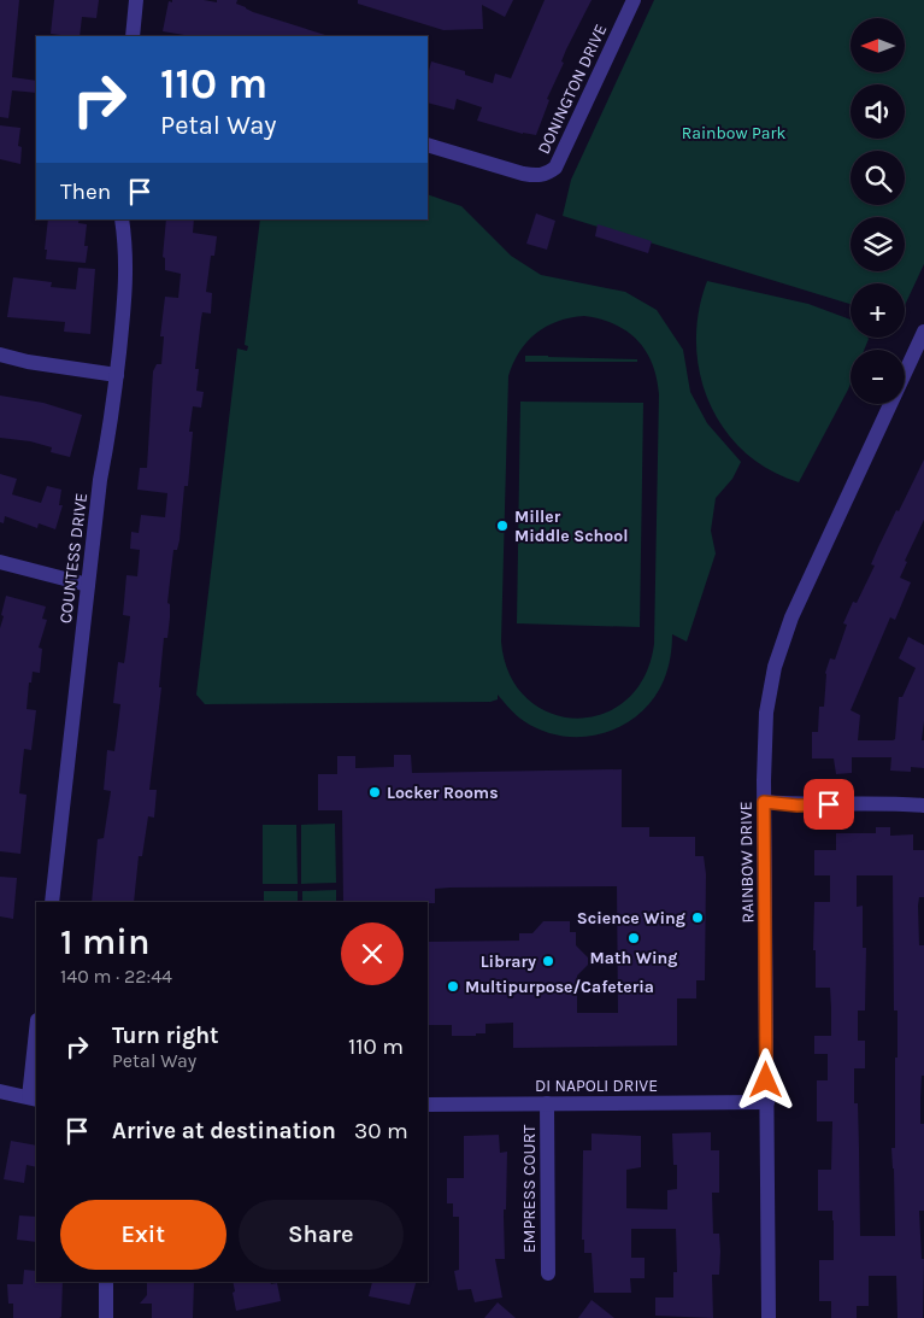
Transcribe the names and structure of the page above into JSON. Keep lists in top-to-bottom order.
{
  "streets": {
    "street": [
      "DONINGTON DRIVE",
      "COUNTESS DRIVE",
      "RAINBOW DRIVE",
      "DI NAPOLI DRIVE",
      "EMPRESS COURT"
    ]
  },
  "crossings": [
    ["RAINBOW DRIVE", "DI NAPOLI DRIVE"],
    ["DI NAPOLI DRIVE", "EMPRESS COURT"]
  ],
  "parks": ["Rainbow Park"],
  "places": [
    "Miller Middle School",
    "Locker Rooms",
    "Science Wing",
    "Math Wing",
    "Library",
    "Multipurpose/Cafeteria"
  ],
  "north": "left",
  "page": {
    "map_buttons": ["+", "−"],
    "turn": ["110 m", "Petal Way"],
    "then": "Then",
    "heading": ["1 min", "140 m · 22:44"],
    "list": [
      {
        "name": "Turn right",
        "note": "Petal Way",
        "value": "110 m"
      },
      {
        "name": "Arrive at destination",
        "value": "30 m"
      }
    ],
    "buttons": ["Exit", "Share"]
  }
}
